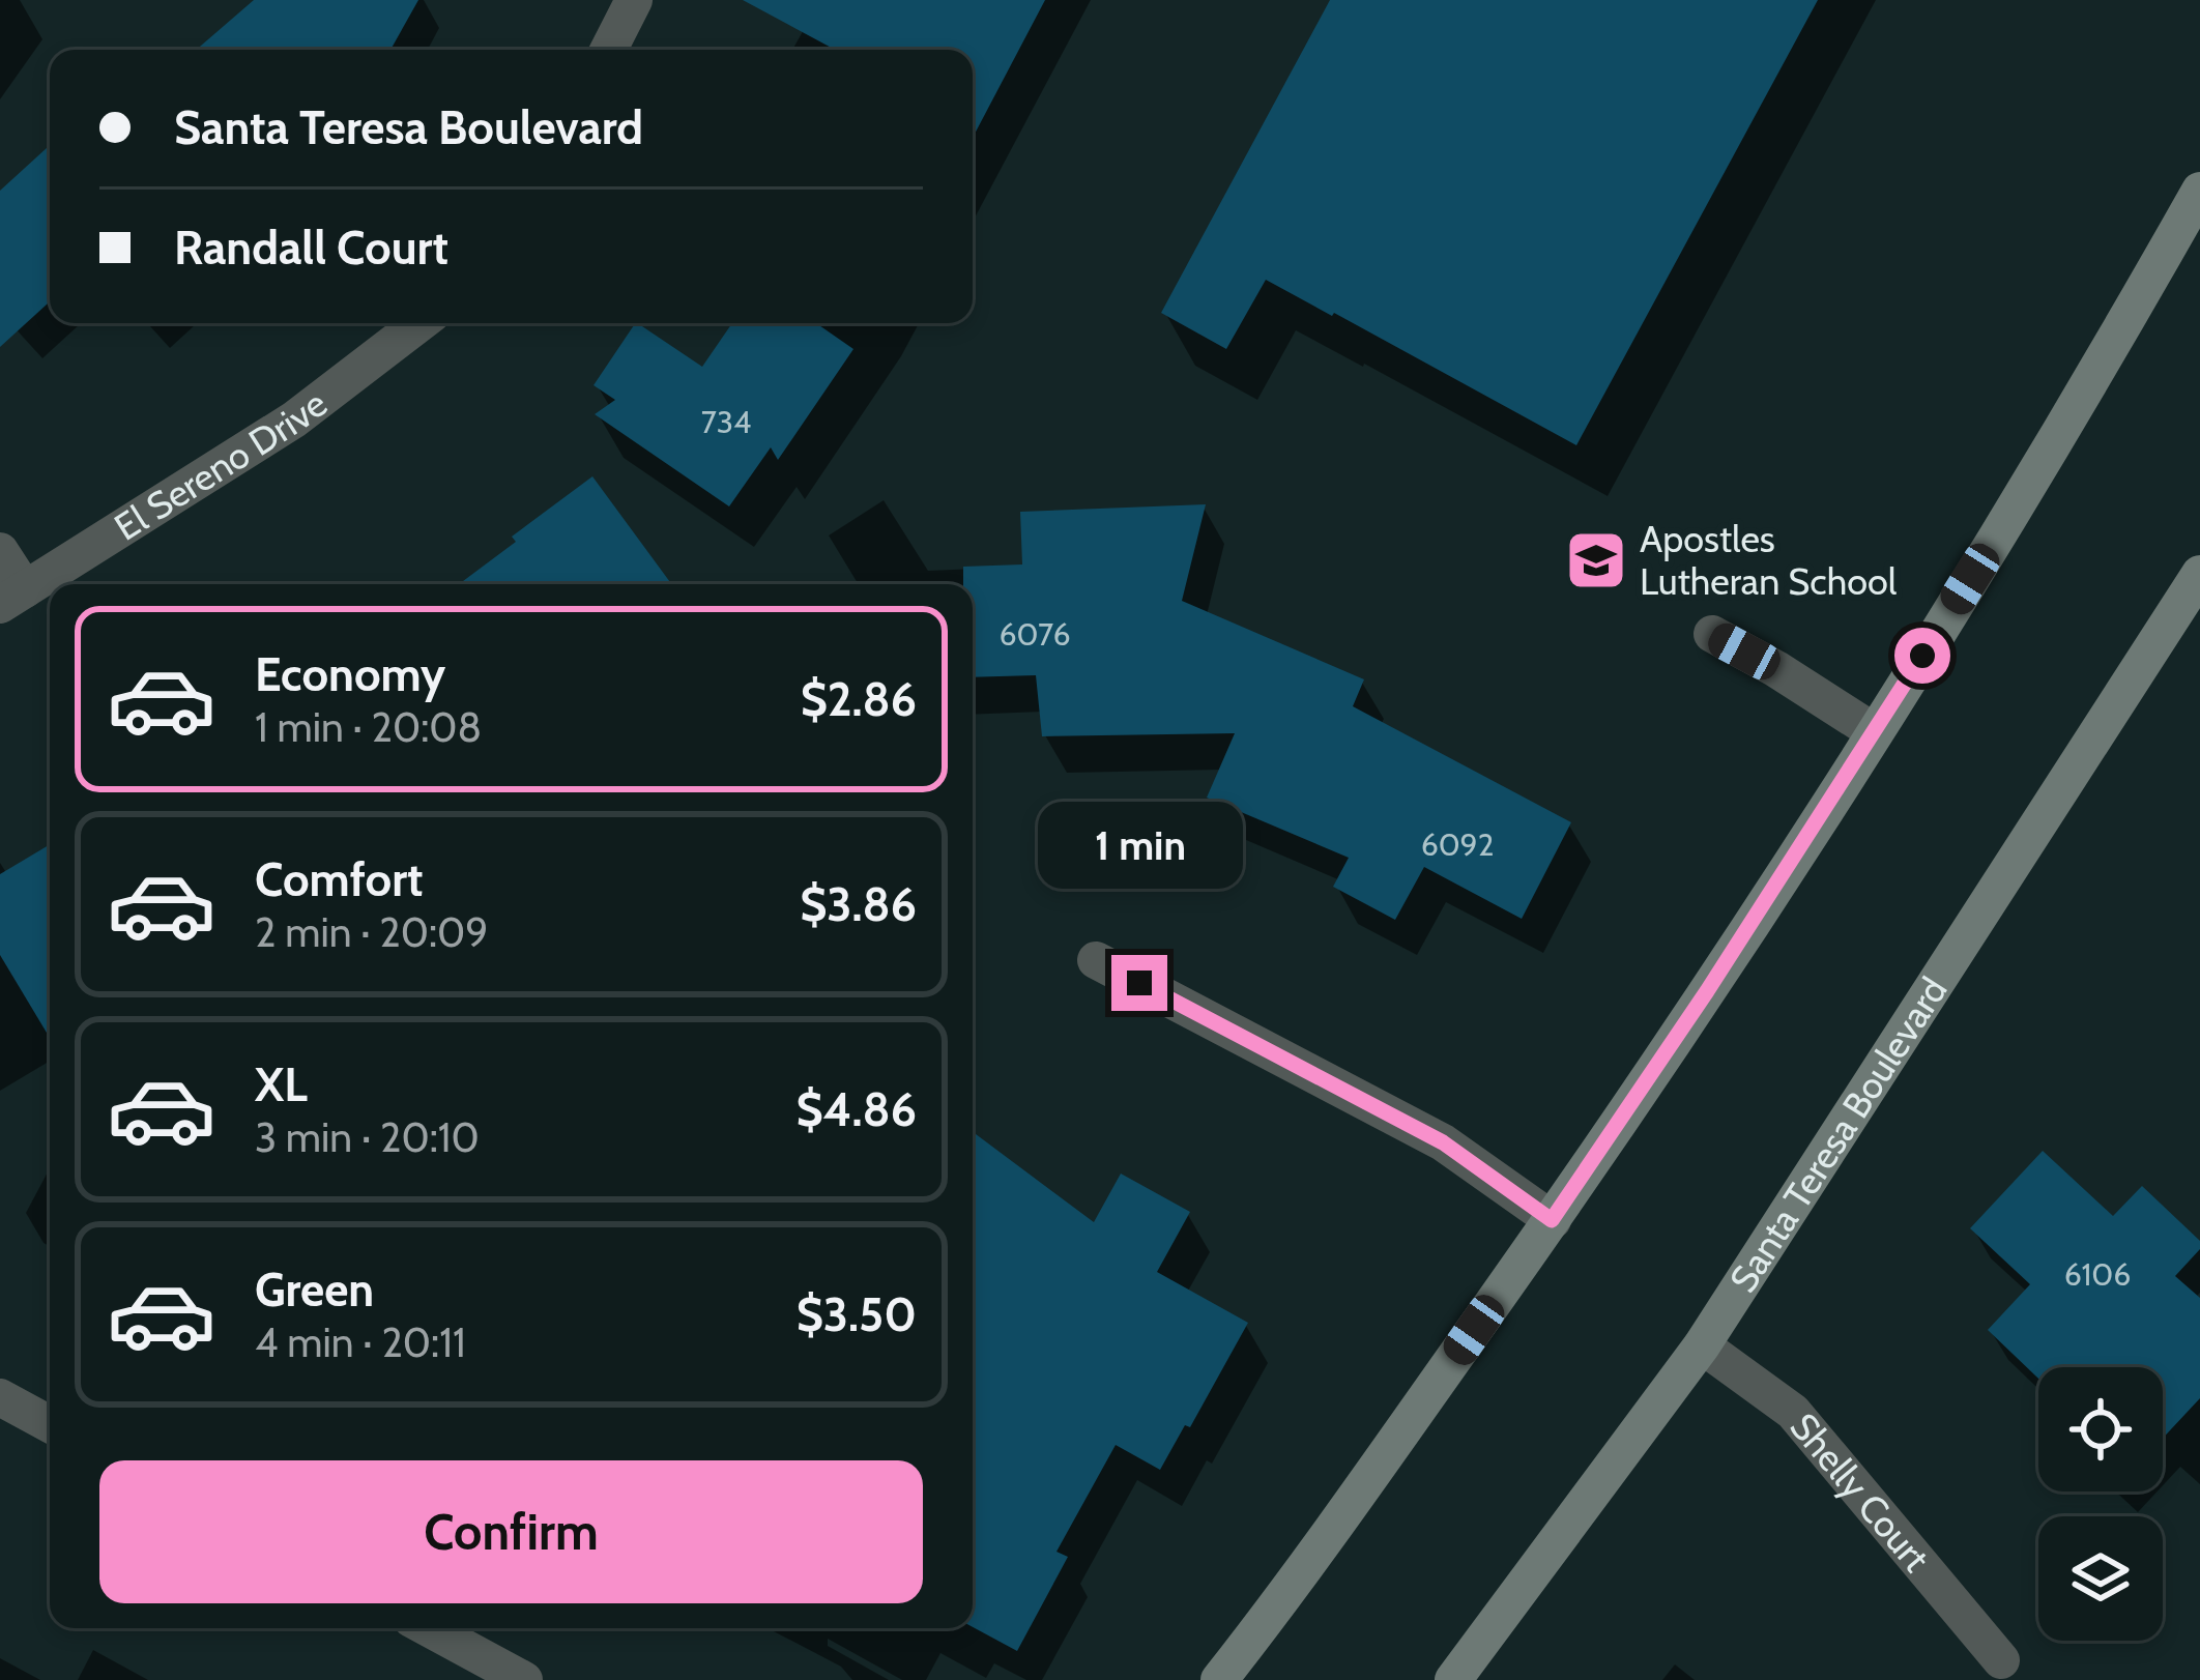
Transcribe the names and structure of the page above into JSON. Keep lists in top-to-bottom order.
{
  "streets": {
    "main road": ["Santa Teresa Boulevard"],
    "street": ["El Sereno Drive", "Shelly Court"]
  },
  "crossings": [
    ["Santa Teresa Boulevard", "Shelly Court"]
  ],
  "places": {
    "school or university": ["Apostles Lutheran School"]
  },
  "house_numbers": [
    "734",
    "6076",
    "6092",
    "6106"
  ],
  "page": {
    "banner": ["Santa Teresa Boulevard", "Randall Court"],
    "list": [
      {
        "name": "Economy",
        "note": "1 min · 20:08",
        "value": "$2.86"
      },
      {
        "name": "Comfort",
        "note": "2 min · 20:09",
        "value": "$3.86"
      },
      {
        "name": "XL",
        "note": "3 min · 20:10",
        "value": "$4.86"
      },
      {
        "name": "Green",
        "note": "4 min · 20:11",
        "value": "$3.50"
      }
    ],
    "bubble": "1 min",
    "buttons": "Confirm"
  }
}
